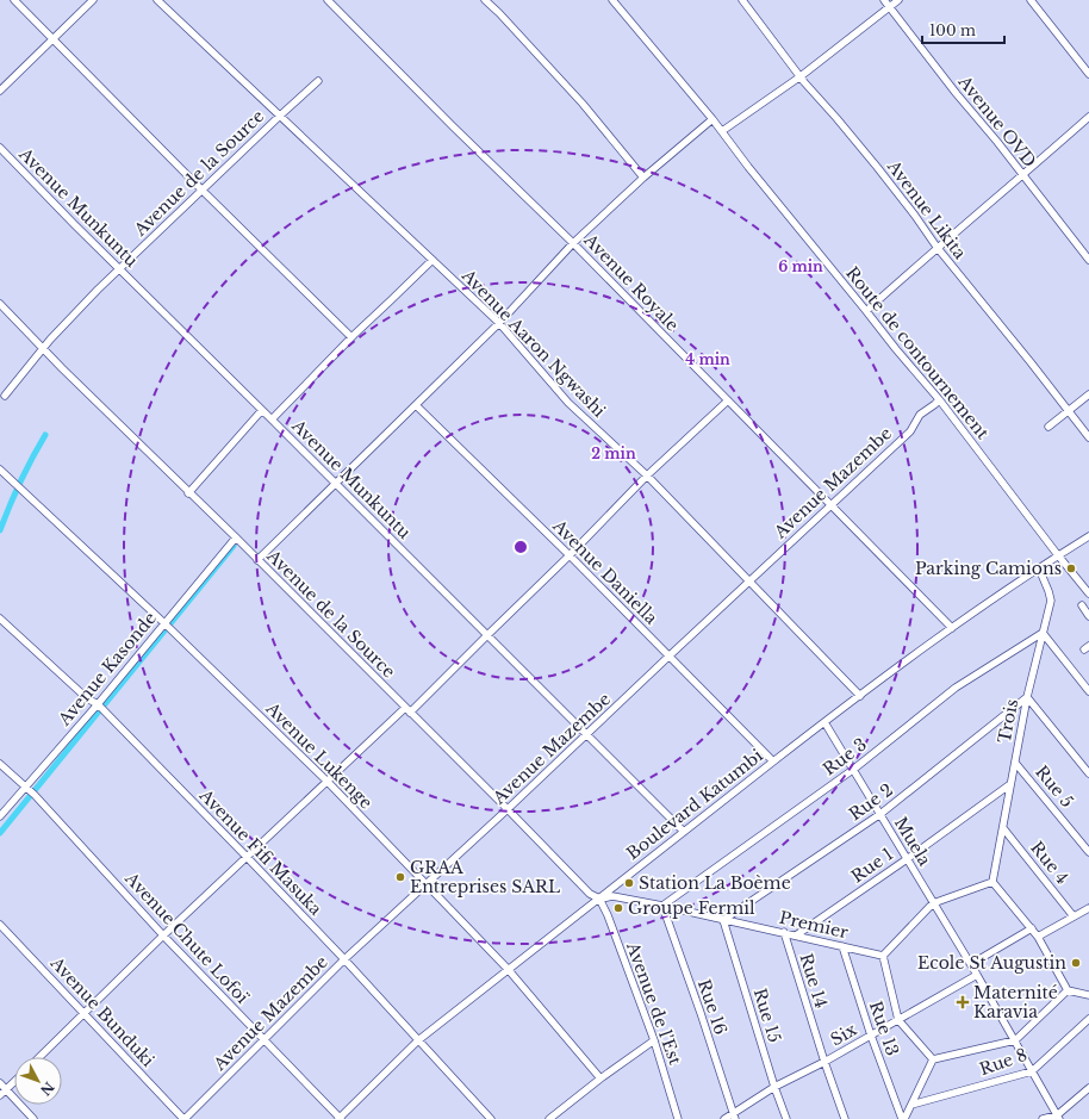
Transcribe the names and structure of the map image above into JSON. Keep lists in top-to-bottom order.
{
  "streets": {
    "street": [
      "Avenue OVD",
      "Avenue de la Source",
      "Avenue Munkuntu",
      "Avenue Likita",
      "Avenue Royale",
      "Avenue Aaron Ngwashi",
      "Route de contournement",
      "Avenue Mazembe",
      "Avenue Daniella",
      "Avenue Kasonde",
      "Trois",
      "Avenue Lukenge",
      "Rue 3",
      "Rue 5",
      "Rue 2",
      "Boulevard Katumbi",
      "Muela",
      "Avenue Fifi Masuka",
      "Rue 4",
      "Rue 1",
      "Premier",
      "Avenue Chute Lofoï",
      "Rue 14",
      "Avenue de l'Est",
      "Rue 16",
      "Avenue Bunduki",
      "Rue 15",
      "Rue 13",
      "Six",
      "Rue 8"
    ]
  },
  "crossings": [
    ["Avenue de la Source", "Avenue Munkuntu"],
    ["Avenue de la Source", "Avenue Aaron Ngwashi"],
    ["Avenue de la Source", "Avenue Mazembe"],
    ["Avenue de la Source", "Avenue Kasonde"],
    ["Avenue de la Source", "Boulevard Katumbi"],
    ["Avenue de la Source", "Premier"],
    ["Avenue de la Source", "Avenue de l'Est"],
    ["Avenue Munkuntu", "Avenue Mazembe"],
    ["Avenue Munkuntu", "Boulevard Katumbi"],
    ["Avenue Royale", "Avenue Mazembe"],
    ["Avenue Royale", "Boulevard Katumbi"],
    ["Avenue Aaron Ngwashi", "Avenue Mazembe"],
    ["Avenue Aaron Ngwashi", "Boulevard Katumbi"],
    ["Route de contournement", "Avenue Mazembe"],
    ["Route de contournement", "Boulevard Katumbi"],
    ["Avenue Mazembe", "Avenue Daniella"],
    ["Avenue Mazembe", "Avenue Lukenge"],
    ["Avenue Mazembe", "Avenue Fifi Masuka"],
    ["Avenue Mazembe", "Avenue Chute Lofoï"],
    ["Avenue Mazembe", "Avenue Bunduki"],
    ["Avenue Daniella", "Boulevard Katumbi"],
    ["Avenue Kasonde", "Avenue Lukenge"],
    ["Avenue Kasonde", "Avenue Fifi Masuka"],
    ["Avenue Kasonde", "Avenue Chute Lofoï"],
    ["Trois", "Rue 3"],
    ["Trois", "Rue 5"],
    ["Trois", "Rue 2"],
    ["Trois", "Boulevard Katumbi"],
    ["Trois", "Rue 4"],
    ["Trois", "Rue 1"],
    ["Avenue Lukenge", "Boulevard Katumbi"],
    ["Rue 3", "Muela"],
    ["Rue 3", "Premier"],
    ["Rue 3", "Rue 16"],
    ["Rue 2", "Muela"],
    ["Rue 2", "Premier"],
    ["Rue 2", "Rue 15"],
    ["Boulevard Katumbi", "Muela"],
    ["Boulevard Katumbi", "Avenue Fifi Masuka"],
    ["Boulevard Katumbi", "Premier"],
    ["Boulevard Katumbi", "Avenue Chute Lofoï"],
    ["Boulevard Katumbi", "Avenue de l'Est"],
    ["Muela", "Rue 1"],
    ["Muela", "Six"],
    ["Muela", "Rue 8"],
    ["Rue 1", "Premier"],
    ["Premier", "Rue 14"],
    ["Premier", "Avenue de l'Est"],
    ["Premier", "Rue 16"],
    ["Premier", "Rue 15"],
    ["Premier", "Rue 13"],
    ["Rue 14", "Six"],
    ["Rue 16", "Six"],
    ["Rue 15", "Six"],
    ["Rue 13", "Six"]
  ],
  "places": {
    "other": [
      "Parking Camions",
      "GRAA Entreprises SARL",
      "Station La Boème",
      "Groupe Fermil",
      "Ecole St Augustin"
    ],
    "health": ["Maternité Karavia"]
  },
  "scale_bar": "100 m",
  "north": "bottom right",
  "rings": ["6 min", "4 min", "2 min"]
}
